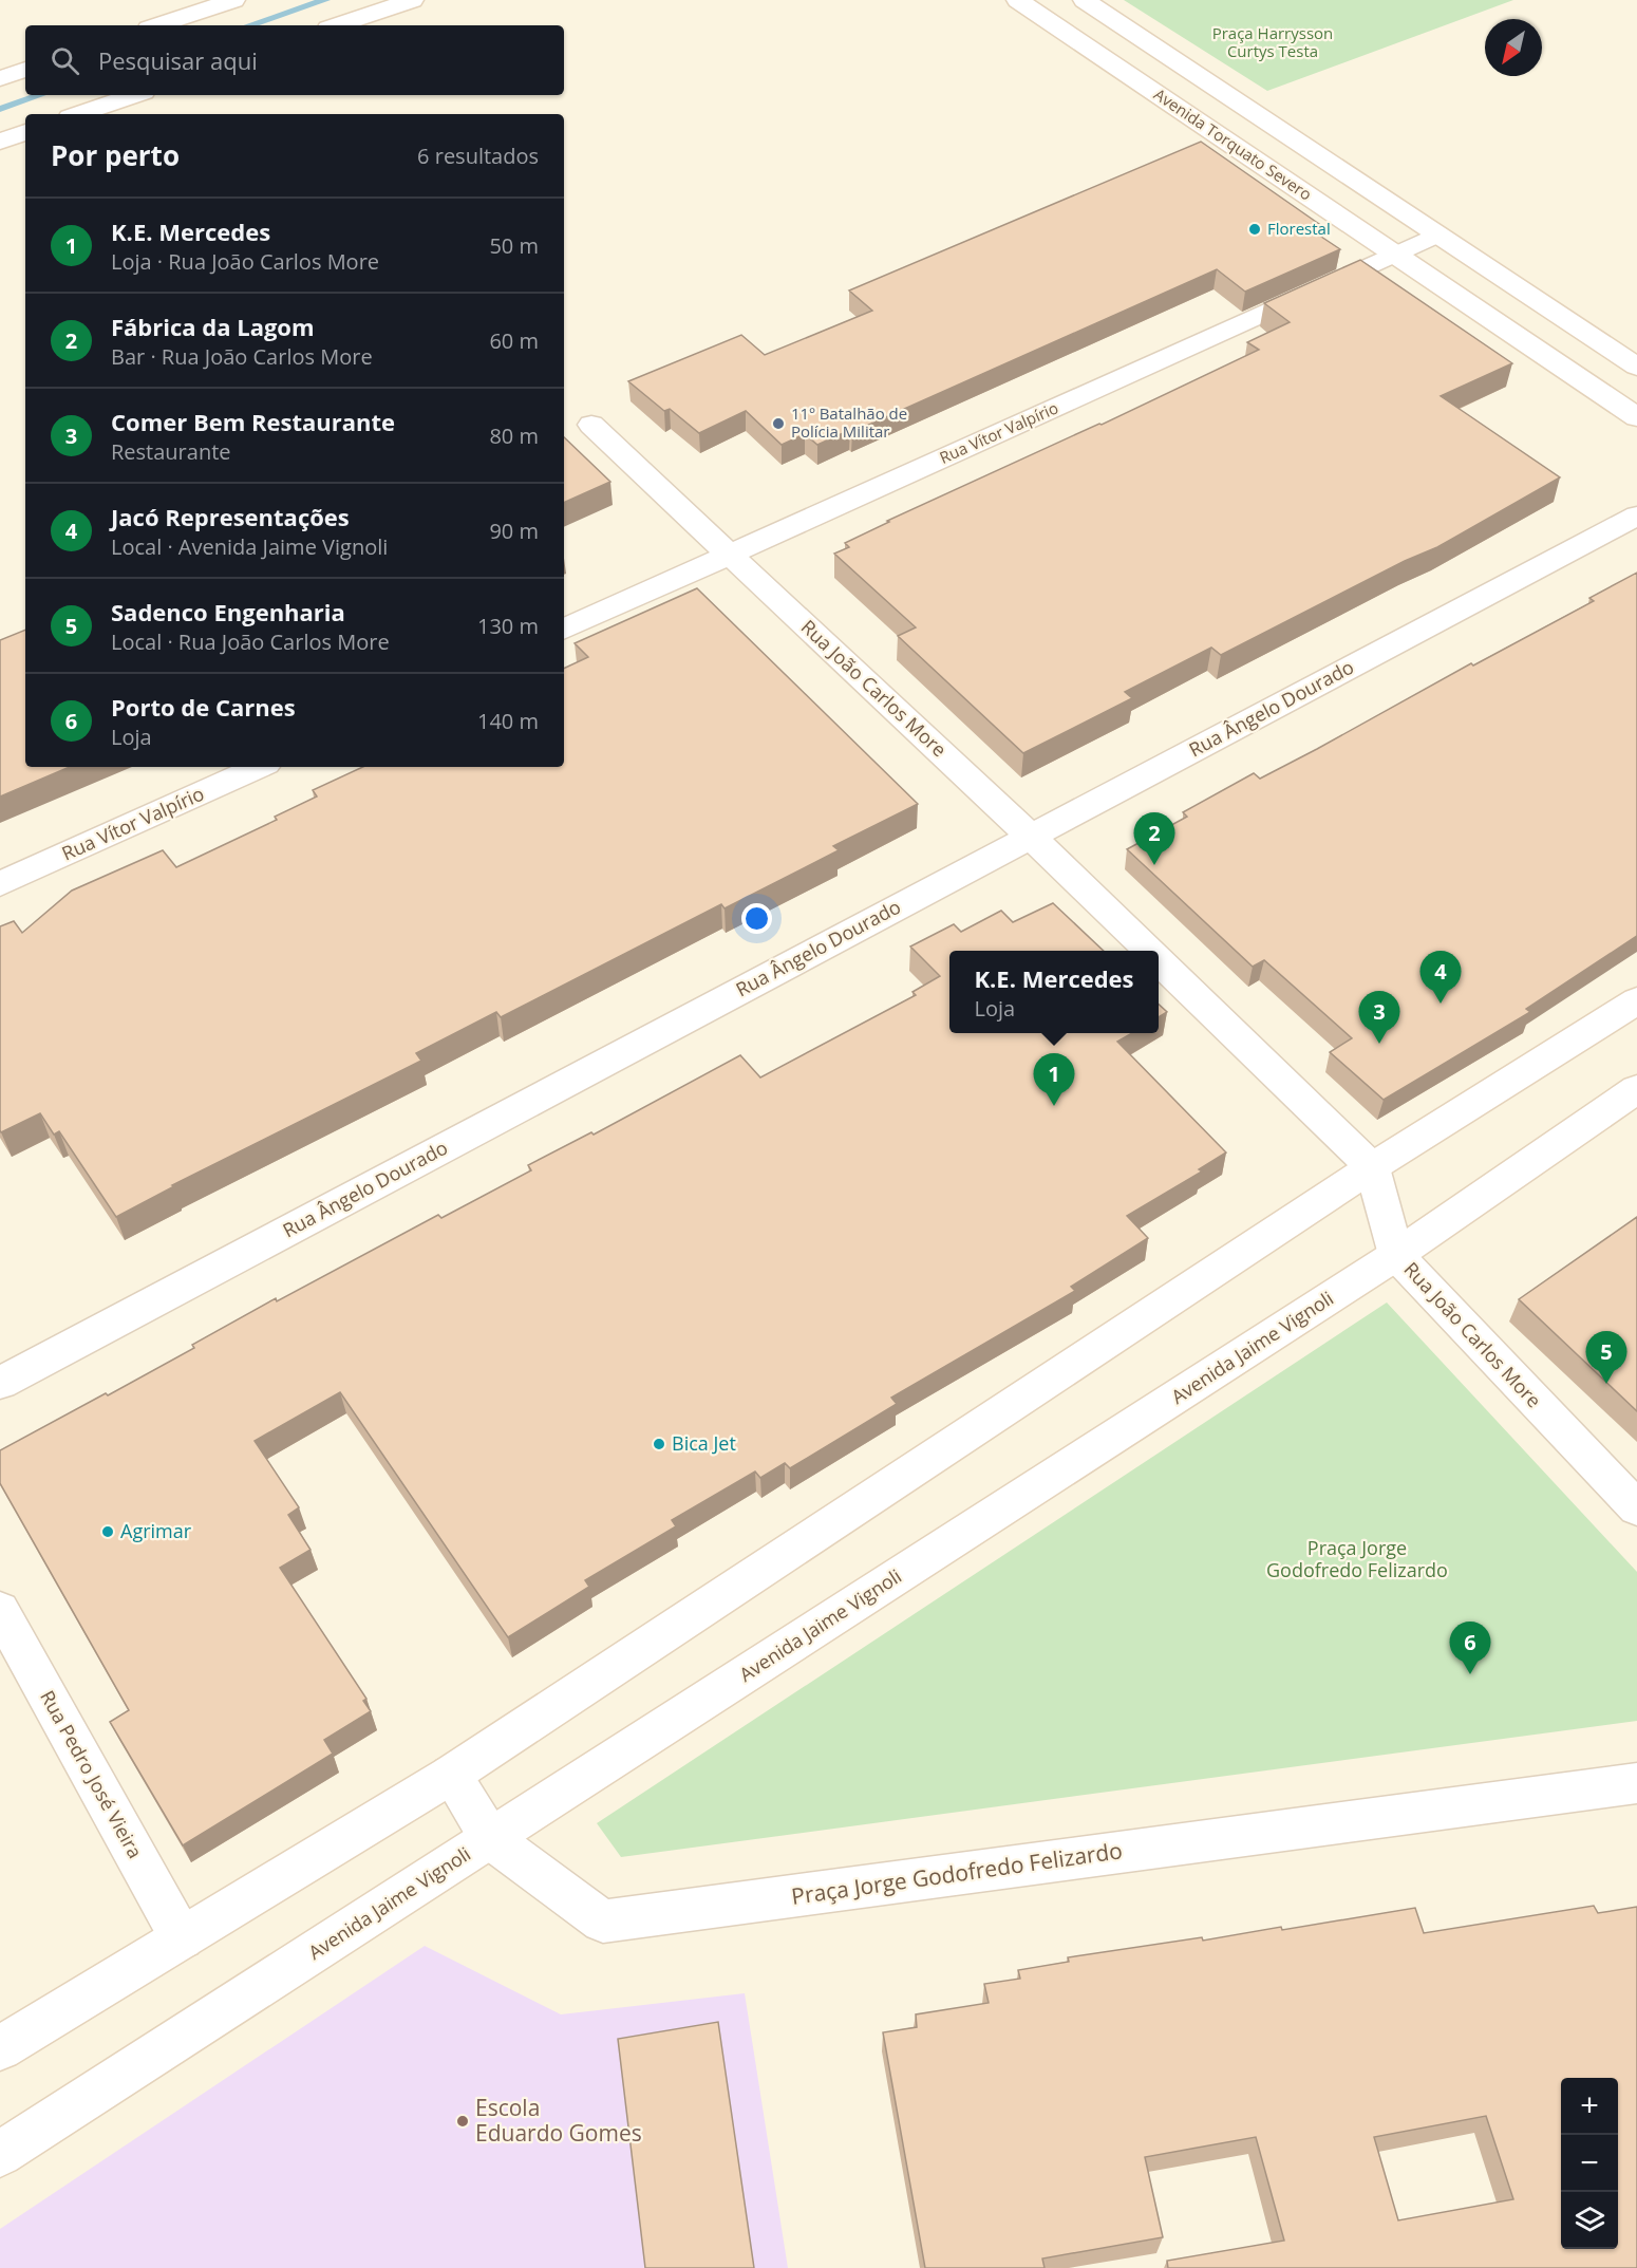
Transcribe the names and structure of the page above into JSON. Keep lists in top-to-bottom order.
{
  "streets": {
    "street": [
      "Avenida Torquato Severo",
      "Rua Vítor Valpírio",
      "Rua João Carlos More",
      "Rua Ângelo Dourado",
      "Avenida Jaime Vignoli",
      "Rua Pedro José Vieira",
      "Praça Jorge Godofredo Felizardo"
    ]
  },
  "crossings": [
    ["Avenida Torquato Severo", "Rua Vítor Valpírio"],
    ["Rua Vítor Valpírio", "Rua João Carlos More"],
    ["Rua João Carlos More", "Rua Ângelo Dourado"],
    ["Rua João Carlos More", "Avenida Jaime Vignoli"],
    ["Avenida Jaime Vignoli", "Praça Jorge Godofredo Felizardo"]
  ],
  "parks": ["Praça Harrysson Curtys Testa", "Praça Jorge Godofredo Felizardo"],
  "places": [
    "Florestal",
    "11º Batalhão de Polícia Militar",
    "Bica Jet",
    "Agrimar",
    "Escola Eduardo Gomes"
  ],
  "north": "bottom left",
  "page": {
    "search": "Pesquisar aqui",
    "heading": ["Por perto", "6 resultados"],
    "list": [
      {
        "mark": "1",
        "name": "K.E. Mercedes",
        "note": "Loja · Rua João Carlos More",
        "value": "50 m"
      },
      {
        "mark": "2",
        "name": "Fábrica da Lagom",
        "note": "Bar · Rua João Carlos More",
        "value": "60 m"
      },
      {
        "mark": "3",
        "name": "Comer Bem Restaurante",
        "note": "Restaurante",
        "value": "80 m"
      },
      {
        "mark": "4",
        "name": "Jacó Representações",
        "note": "Local · Avenida Jaime Vignoli",
        "value": "90 m"
      },
      {
        "mark": "5",
        "name": "Sadenco Engenharia",
        "note": "Local · Rua João Carlos More",
        "value": "130 m"
      },
      {
        "mark": "6",
        "name": "Porto de Carnes",
        "note": "Loja",
        "value": "140 m"
      }
    ],
    "pins": [
      "2",
      "4",
      "3",
      "1",
      "5",
      "6"
    ],
    "popup": ["K.E. Mercedes", "Loja"],
    "map_buttons": ["+", "−"]
  }
}
